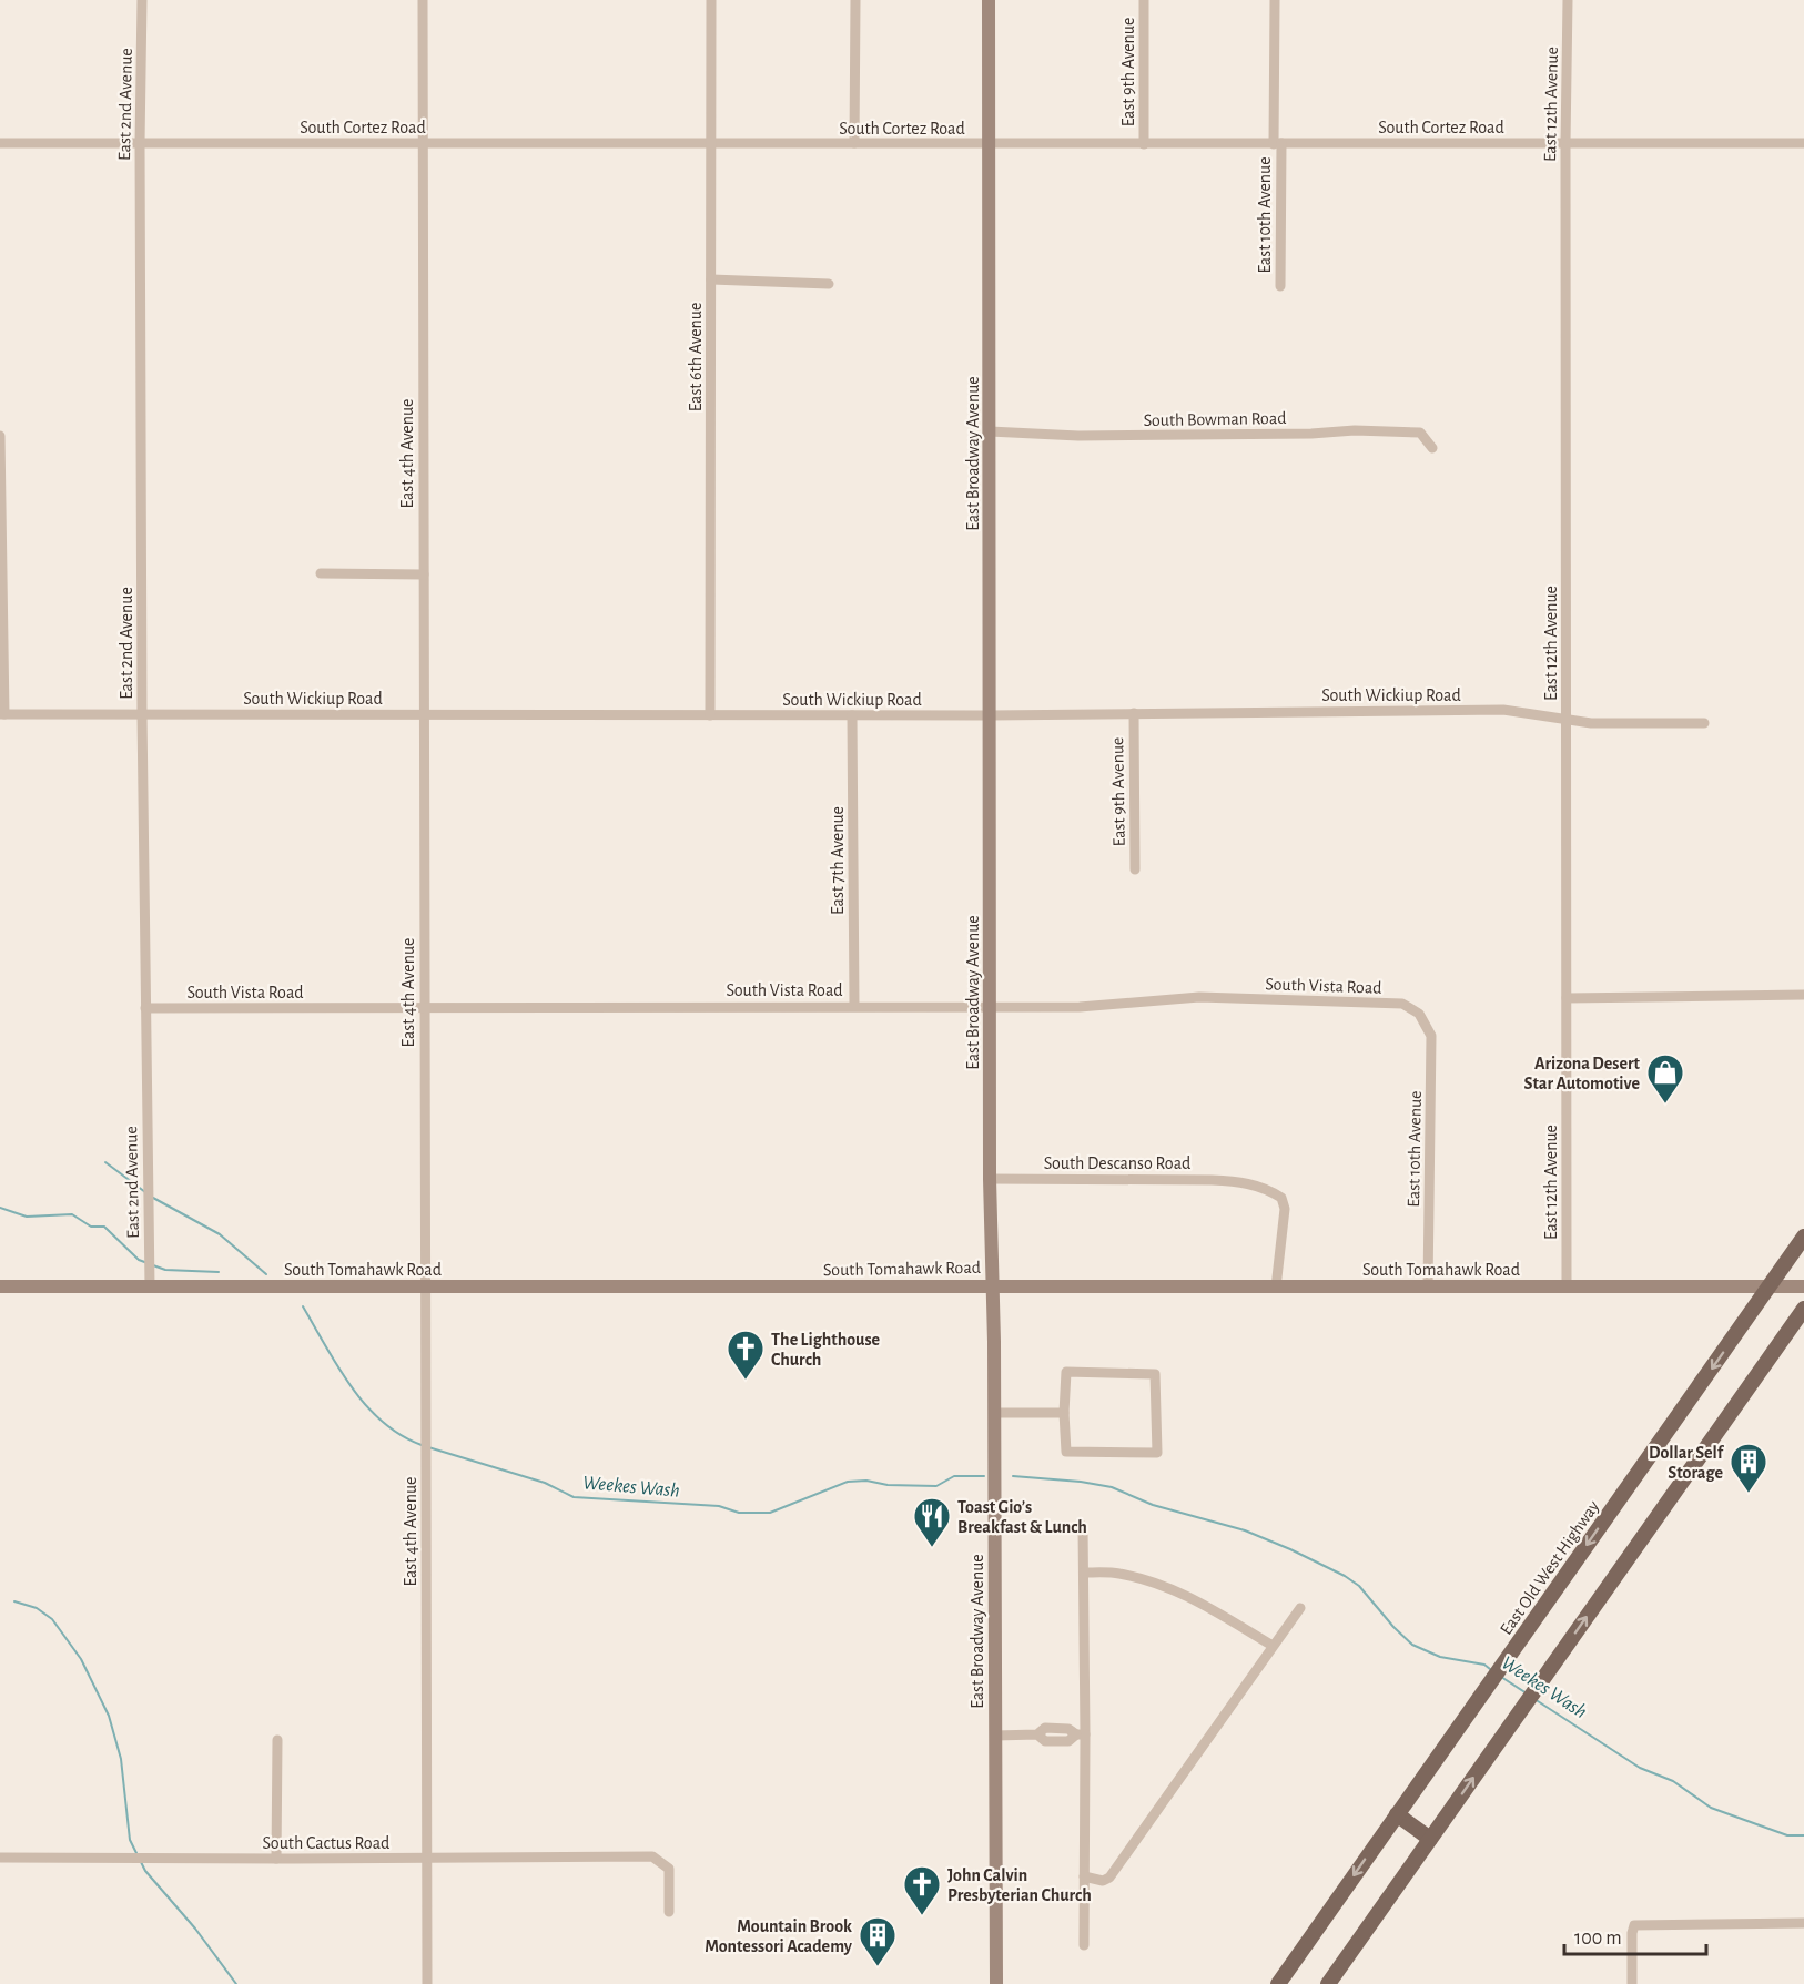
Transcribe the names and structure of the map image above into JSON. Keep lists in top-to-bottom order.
{
  "streets": {
    "main road": ["East Broadway Avenue", "South Tomahawk Road", "East Old West Highway"],
    "street": [
      "East 9th Avenue",
      "East 2nd Avenue",
      "East 12th Avenue",
      "South Cortez Road",
      "East 10th Avenue",
      "East 6th Avenue",
      "South Bowman Road",
      "East 4th Avenue",
      "South Wickiup Road",
      "East 7th Avenue",
      "South Vista Road",
      "South Descanso Road",
      "South Cactus Road"
    ]
  },
  "crossings": [
    ["East 9th Avenue", "South Cortez Road"],
    ["East 9th Avenue", "South Wickiup Road"],
    ["East 2nd Avenue", "South Cortez Road"],
    ["East 2nd Avenue", "South Wickiup Road"],
    ["East 2nd Avenue", "South Vista Road"],
    ["East 2nd Avenue", "South Tomahawk Road"],
    ["East 12th Avenue", "South Cortez Road"],
    ["East 12th Avenue", "South Wickiup Road"],
    ["East 12th Avenue", "South Tomahawk Road"],
    ["South Cortez Road", "East 10th Avenue"],
    ["South Cortez Road", "East 6th Avenue"],
    ["South Cortez Road", "East 4th Avenue"],
    ["South Cortez Road", "East Broadway Avenue"],
    ["East 10th Avenue", "South Vista Road"],
    ["East 10th Avenue", "South Tomahawk Road"],
    ["East 6th Avenue", "South Wickiup Road"],
    ["South Bowman Road", "East Broadway Avenue"],
    ["East 4th Avenue", "South Wickiup Road"],
    ["East 4th Avenue", "South Vista Road"],
    ["East 4th Avenue", "South Tomahawk Road"],
    ["East 4th Avenue", "South Cactus Road"],
    ["East Broadway Avenue", "South Wickiup Road"],
    ["East Broadway Avenue", "South Vista Road"],
    ["East Broadway Avenue", "South Descanso Road"],
    ["East Broadway Avenue", "South Tomahawk Road"],
    ["South Wickiup Road", "East 7th Avenue"],
    ["East 7th Avenue", "South Vista Road"],
    ["South Descanso Road", "South Tomahawk Road"],
    ["South Tomahawk Road", "East Old West Highway"]
  ],
  "water": ["Weekes Wash"],
  "places": {
    "shop": ["Arizona Desert Star Automotive"],
    "church": ["The Lighthouse Church", "John Calvin Presbyterian Church"],
    "building": ["Dollar Self Storage", "Mountain Brook Montessori Academy"],
    "restaurant": ["Toast Gio’s Breakfast & Lunch"]
  },
  "scale_bar": "100 m"
}
